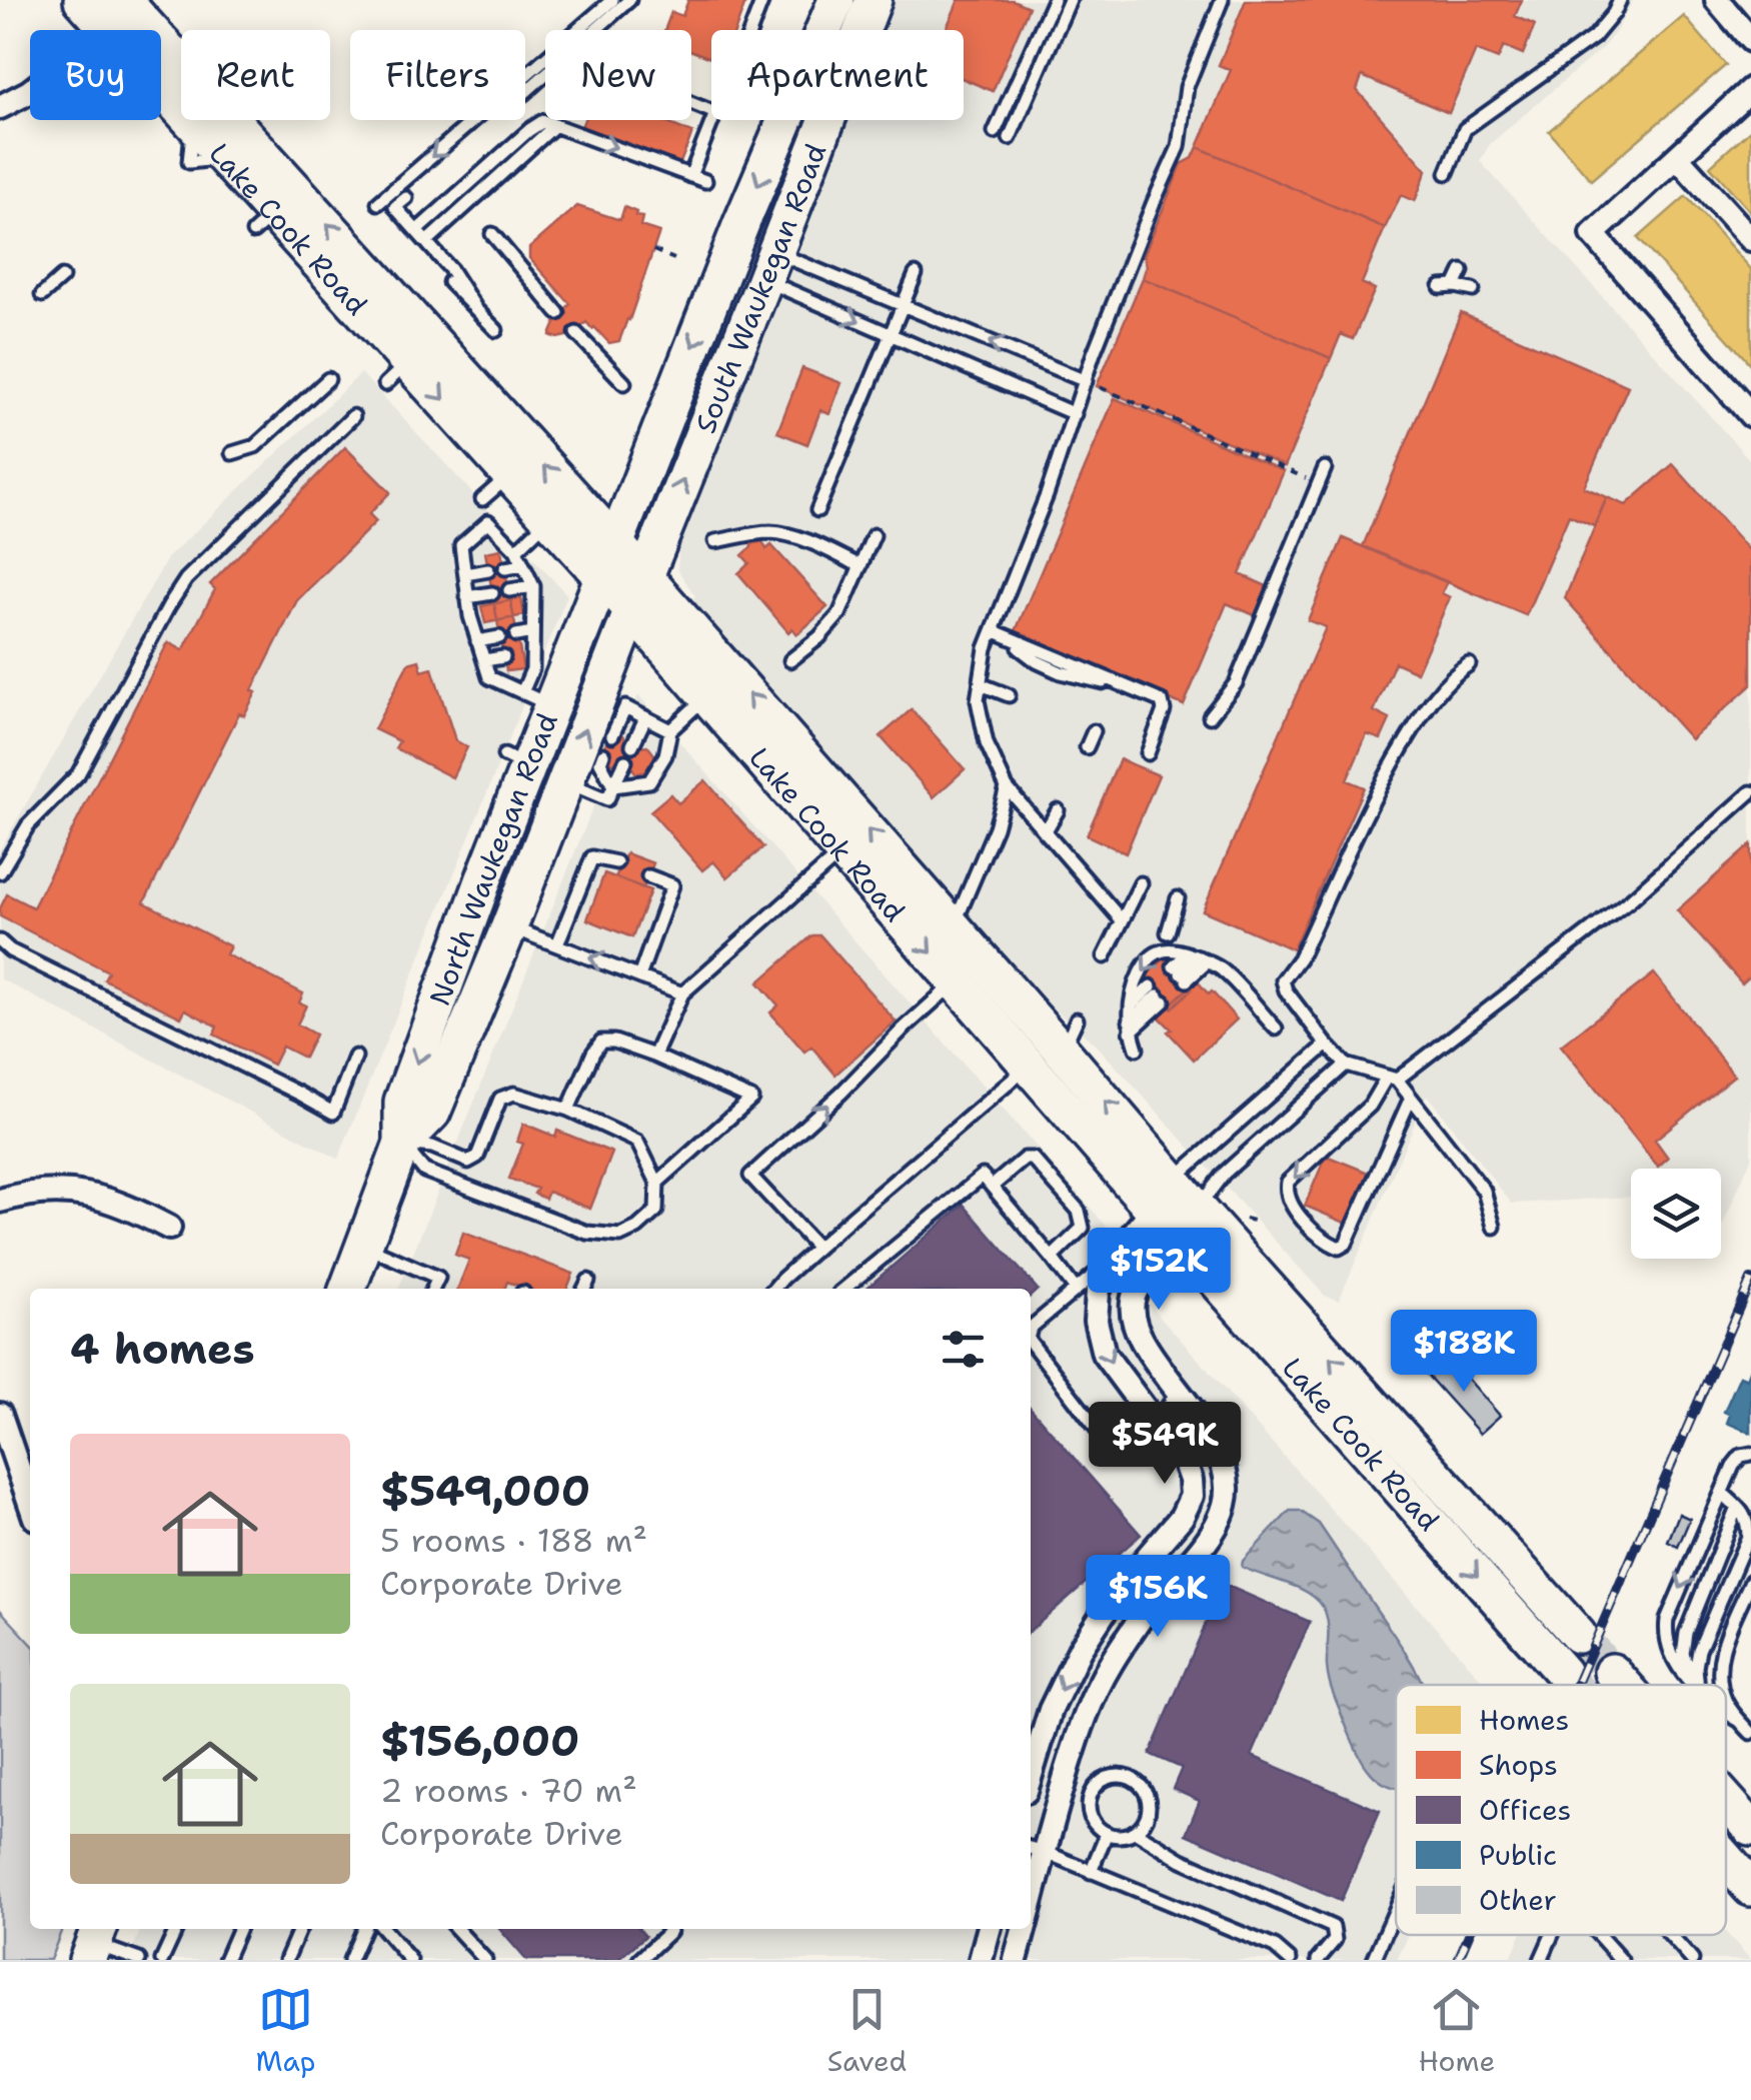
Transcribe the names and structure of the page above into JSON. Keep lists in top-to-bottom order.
{
  "streets": {
    "main road": ["Lake Cook Road", "South Waukegan Road", "North Waukegan Road"]
  },
  "crossings": [
    ["Lake Cook Road", "South Waukegan Road"],
    ["Lake Cook Road", "North Waukegan Road"],
    ["South Waukegan Road", "North Waukegan Road"]
  ],
  "legend": [
    "Homes",
    "Shops",
    "Offices",
    "Public",
    "Other"
  ],
  "page": {
    "chip": [
      "Buy",
      "Rent",
      "Filters",
      "New",
      "Apartment"
    ],
    "price": [
      "$152K",
      "$188K",
      "$549K",
      "$156K"
    ],
    "heading": "4 homes",
    "list": [
      {
        "name": "$549,000",
        "note": "5 rooms · 188 m² · Corporate Drive"
      },
      {
        "name": "$156,000",
        "note": "2 rooms · 70 m² · Corporate Drive"
      }
    ],
    "tabs": ["Map", "Saved", "Home"]
  }
}
